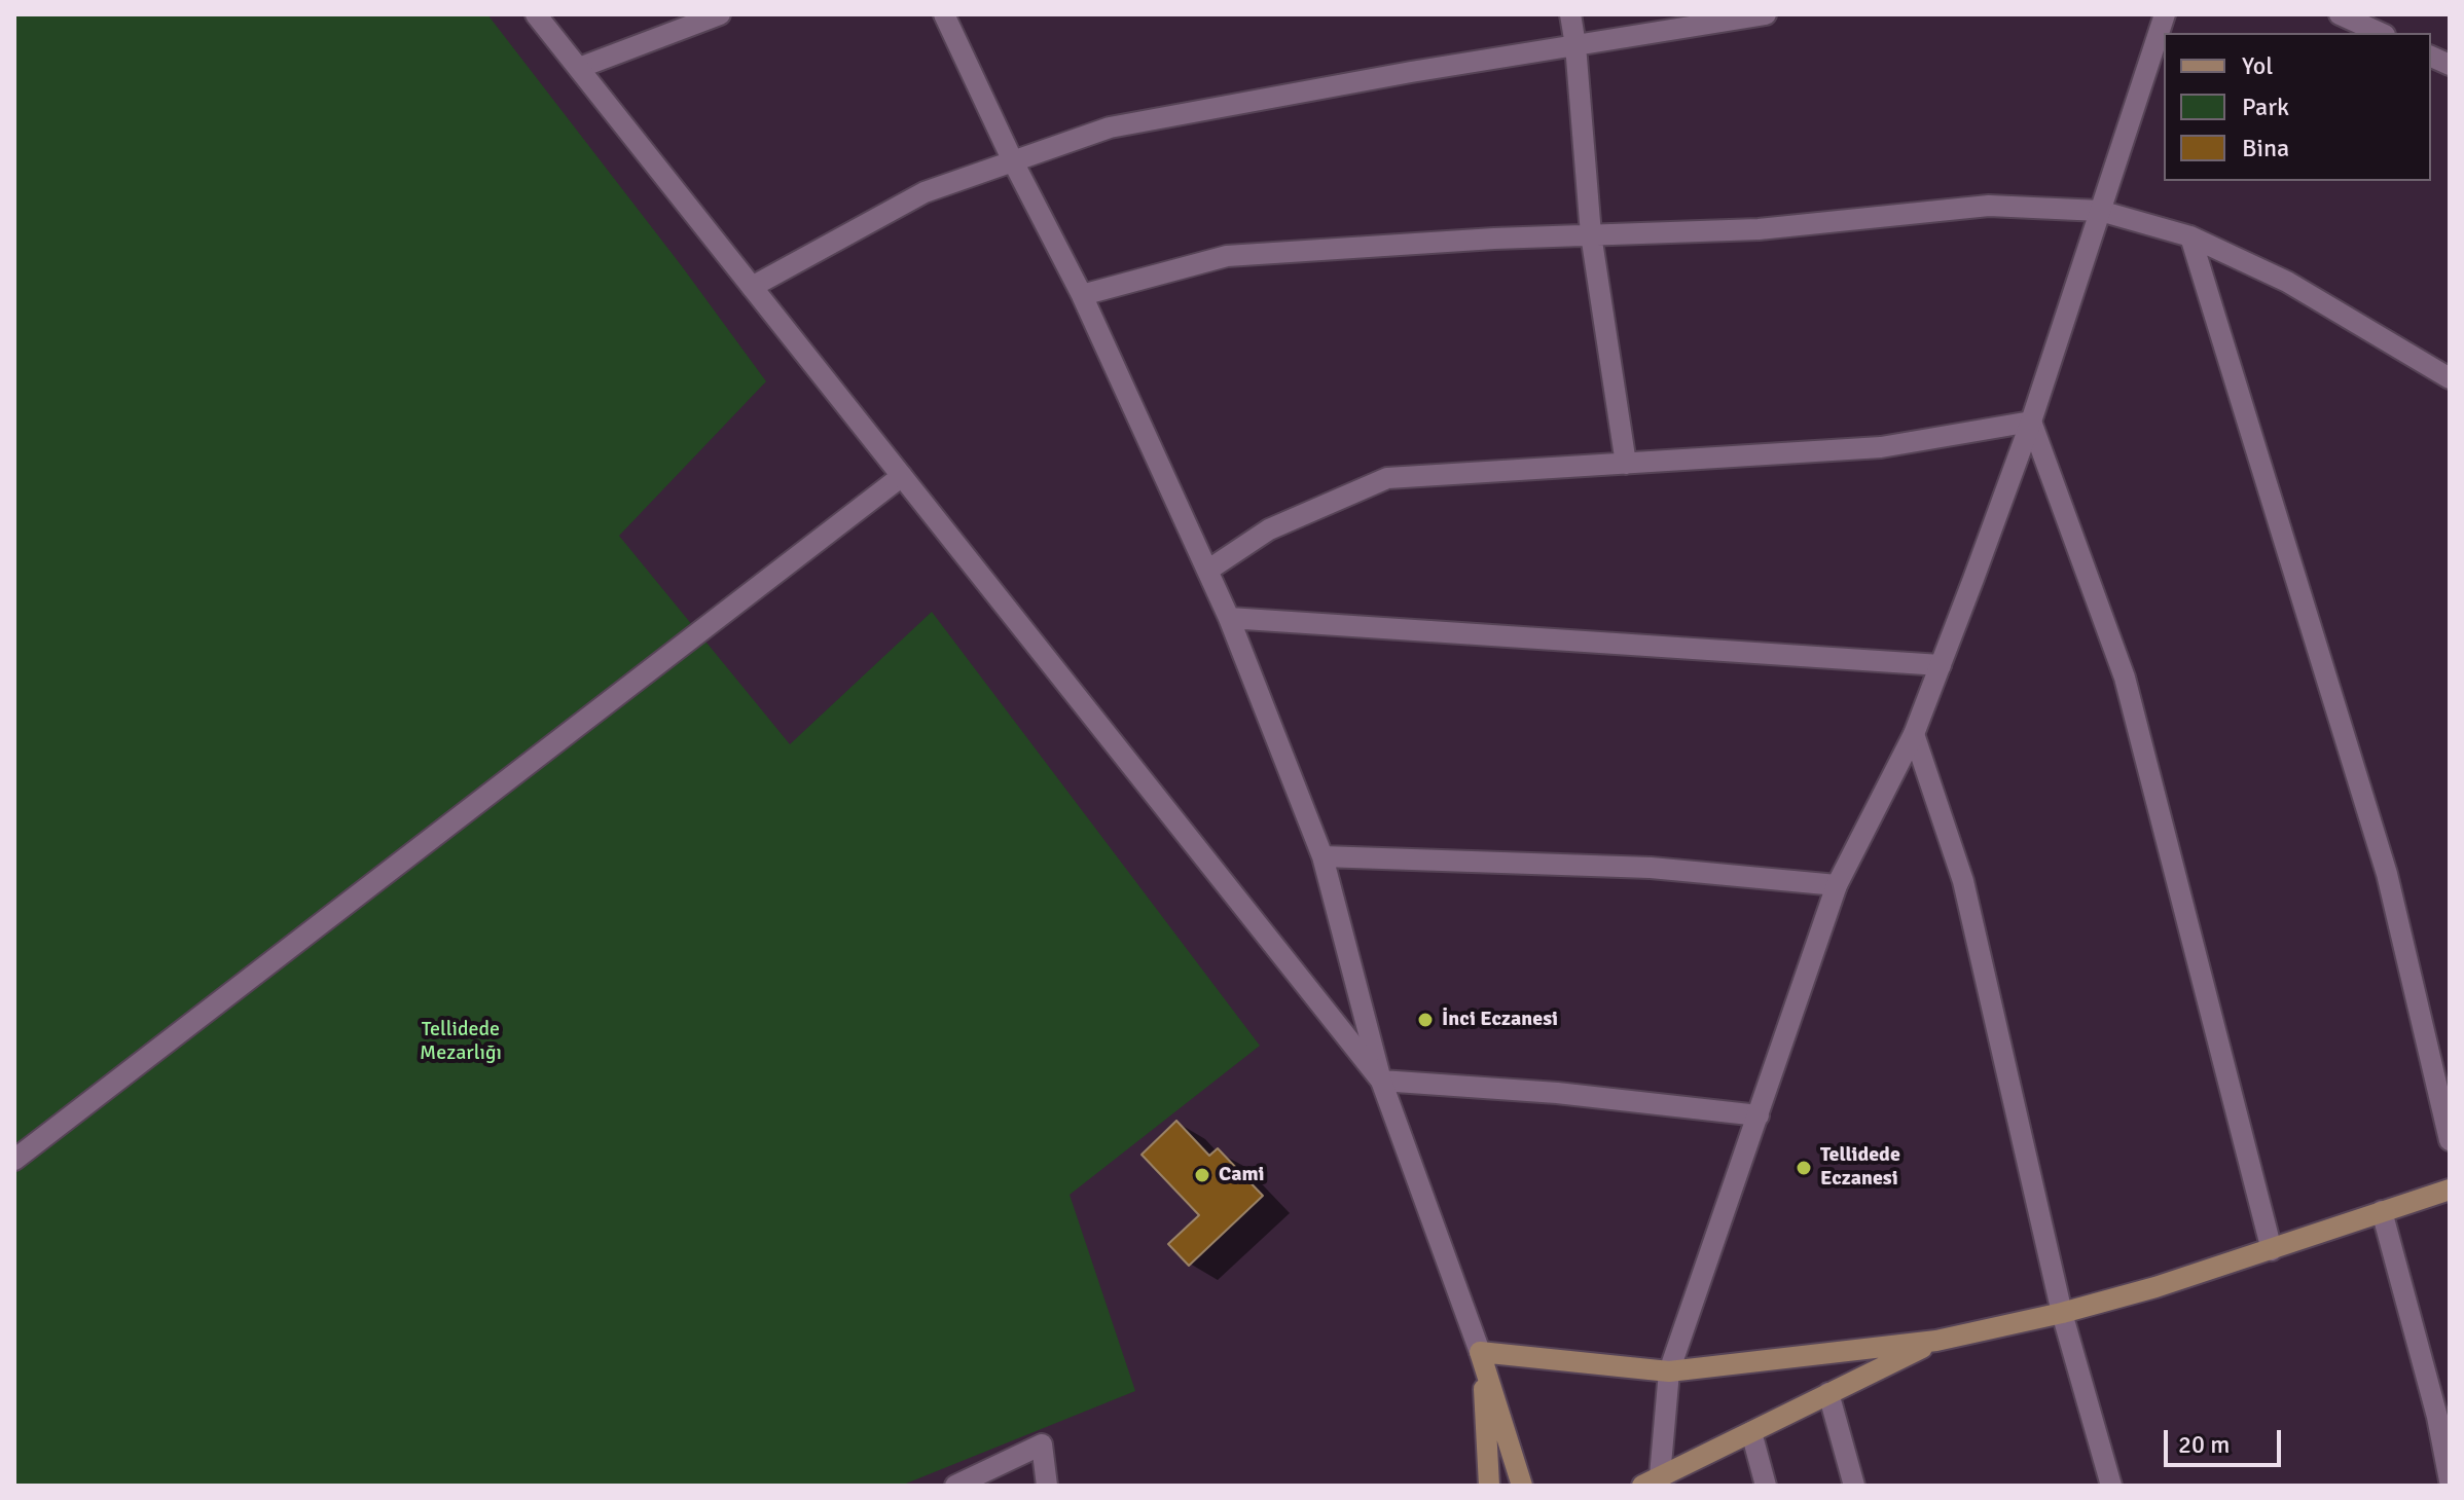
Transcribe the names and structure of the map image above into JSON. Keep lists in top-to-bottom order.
{
  "parks": ["Tellidede Mezarlığı"],
  "places": ["İnci Eczanesi", "Tellidede Eczanesi", "Cami"],
  "legend": ["Yol", "Park", "Bina"],
  "scale_bar": "20 m"
}
